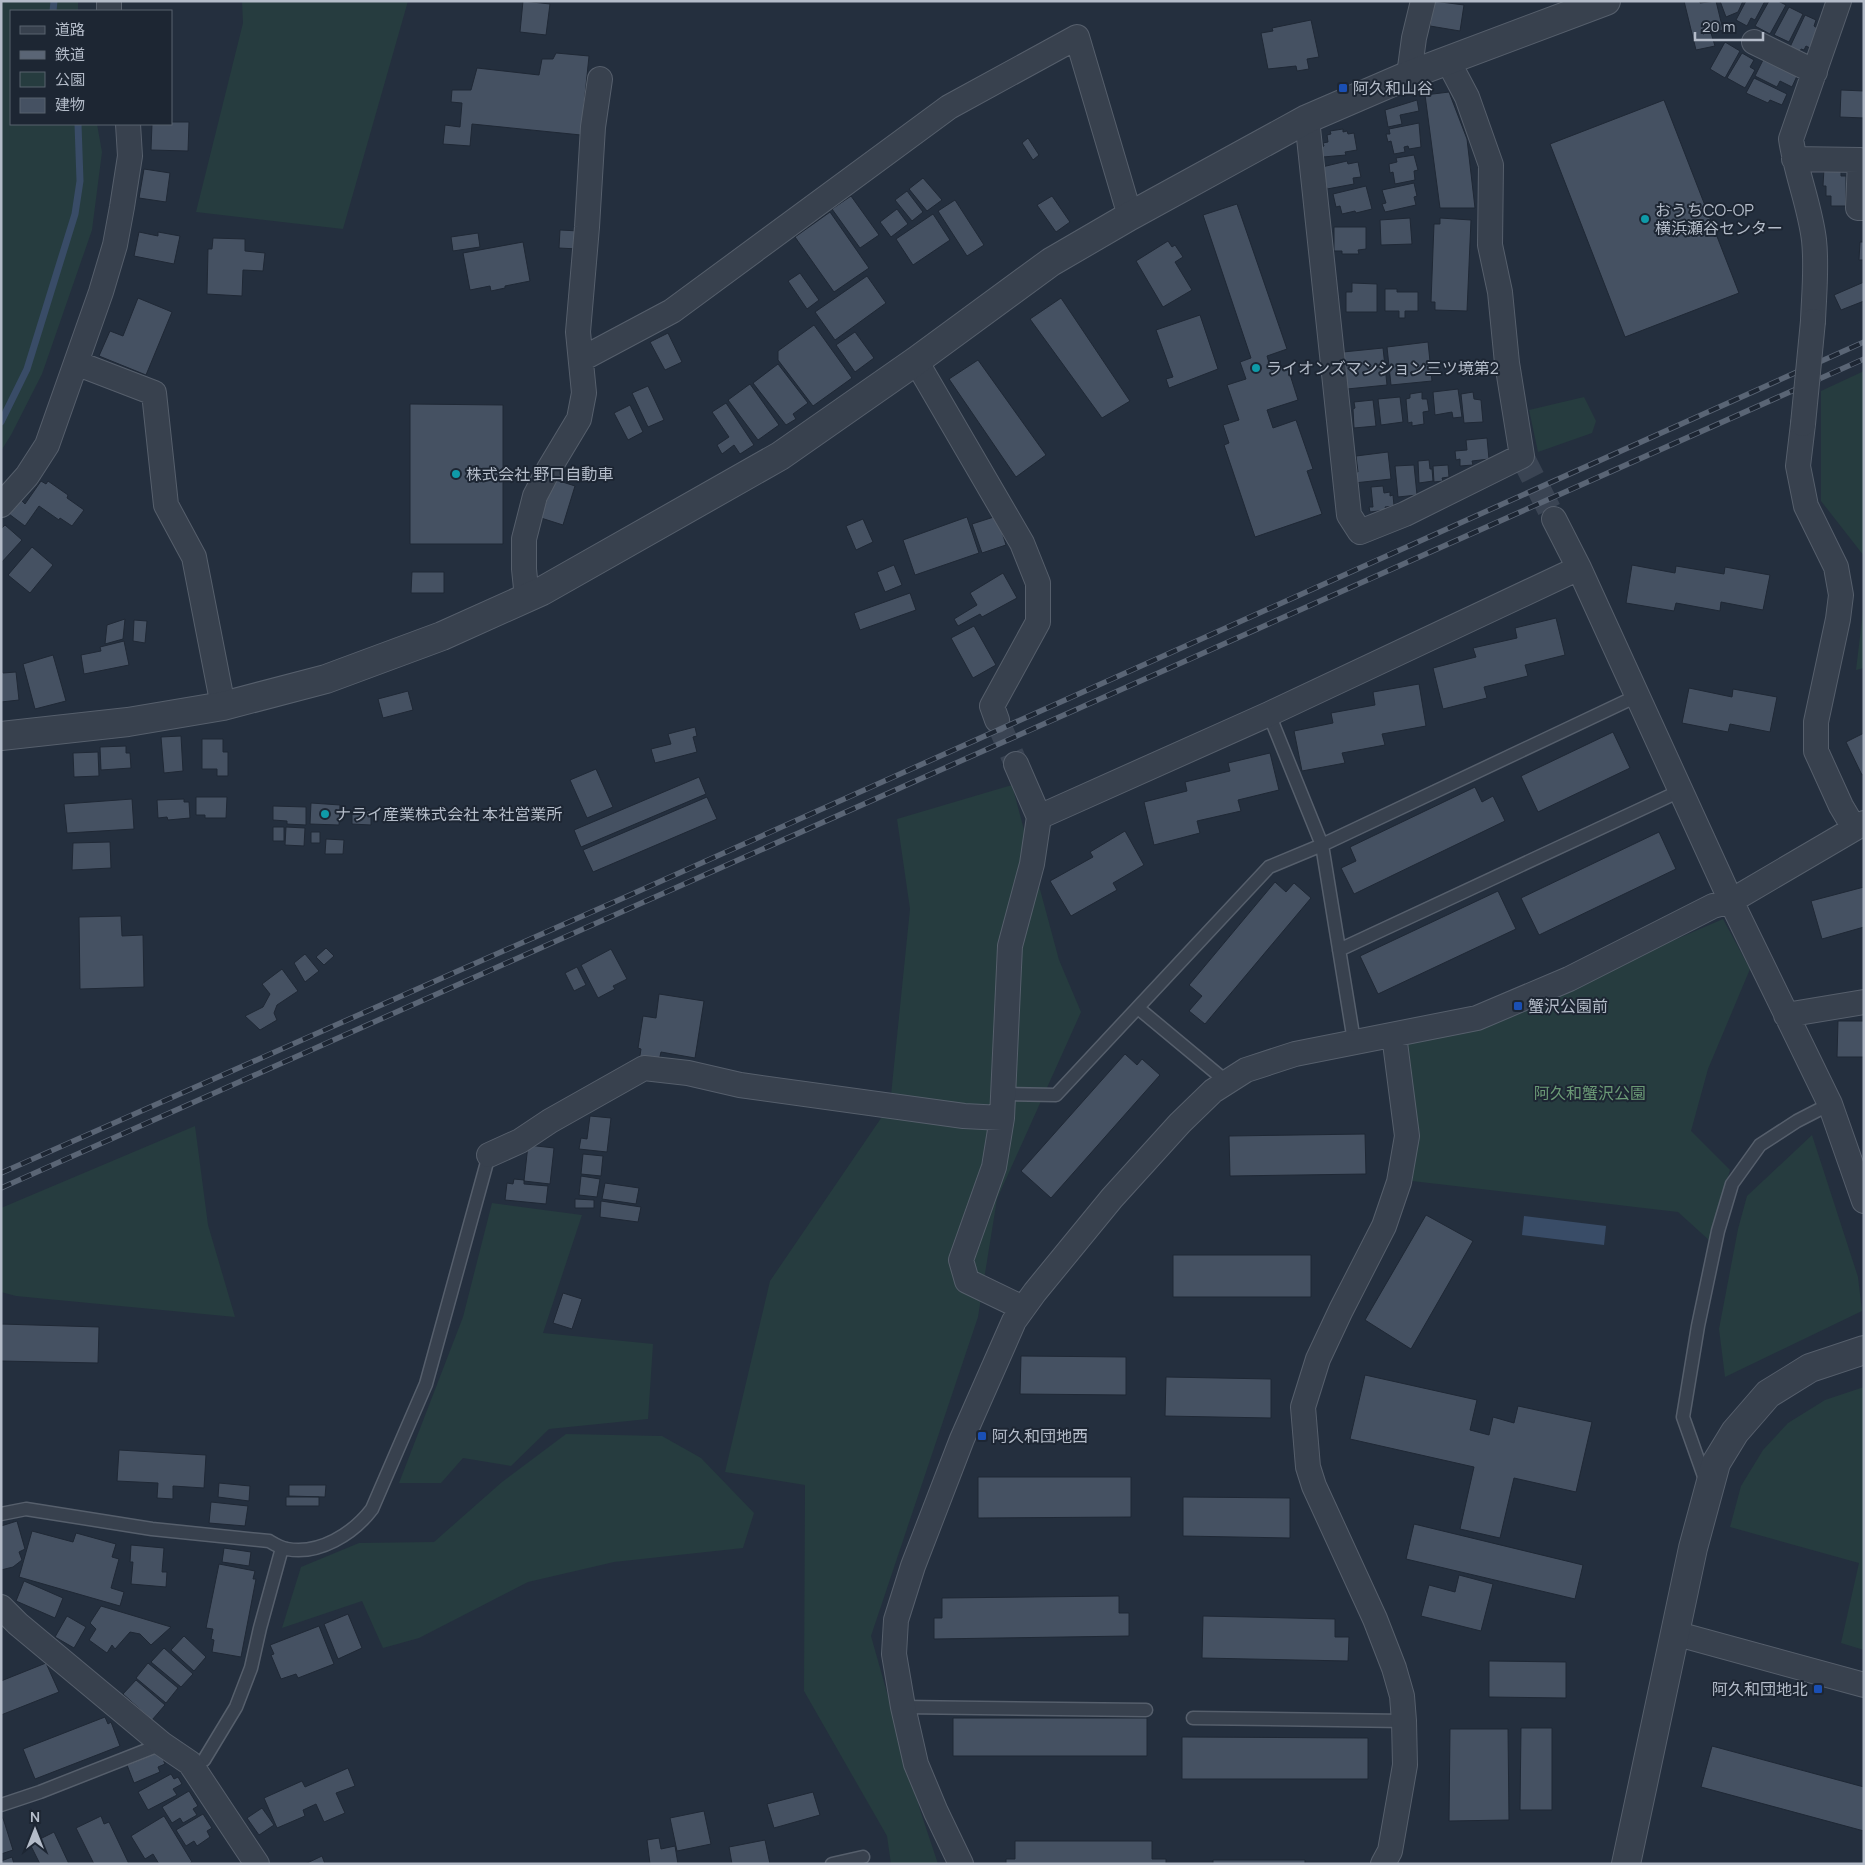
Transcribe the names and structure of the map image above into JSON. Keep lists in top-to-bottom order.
{
  "parks": ["阿久和蟹沢公園"],
  "places": {
    "transit": [
      "阿久和山谷",
      "蟹沢公園前",
      "阿久和団地西",
      "阿久和団地北"
    ],
    "other": [
      "おうちCO-OP 横浜瀬谷センター",
      "ライオンズマンション三ツ境第2",
      "株式会社 野口自動車",
      "ナライ産業株式会社 本社営業所"
    ]
  },
  "legend": [
    "道路",
    "鉄道",
    "公園",
    "建物"
  ],
  "scale_bar": "20 m",
  "north": "top"
}
